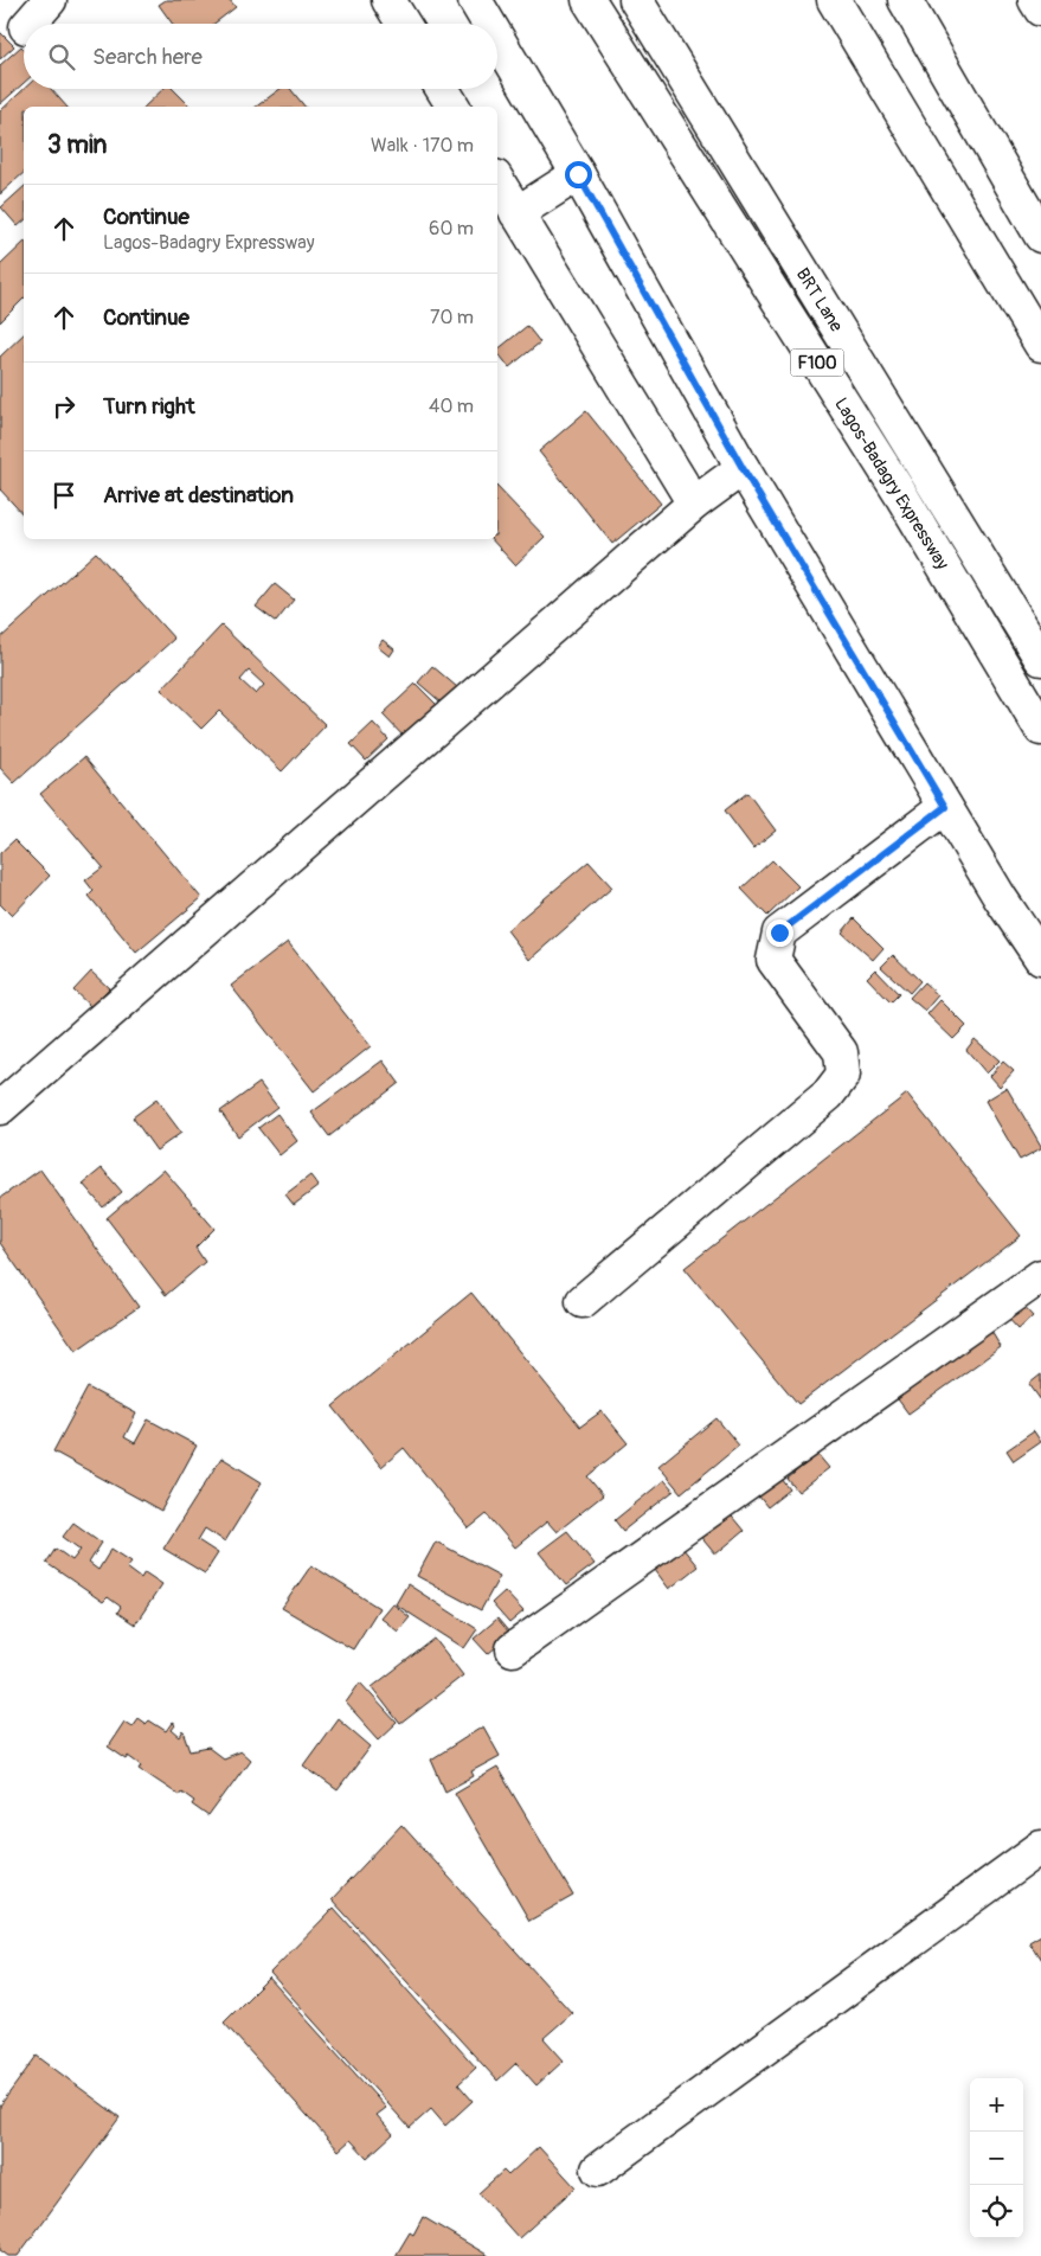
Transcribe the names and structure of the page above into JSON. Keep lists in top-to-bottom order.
{
  "streets": {
    "main road": ["BRT Lane", "F100", "Lagos-Badagry Expressway"]
  },
  "page": {
    "search": "Search here",
    "heading": ["3 min", "Walk · 170 m"],
    "list": [
      ["Continue", "Lagos-Badagry Expressway", "60 m"],
      ["Continue", "70 m"],
      ["Turn right", "40 m"],
      "Arrive at destination"
    ],
    "map_buttons": ["+", "−"]
  }
}
